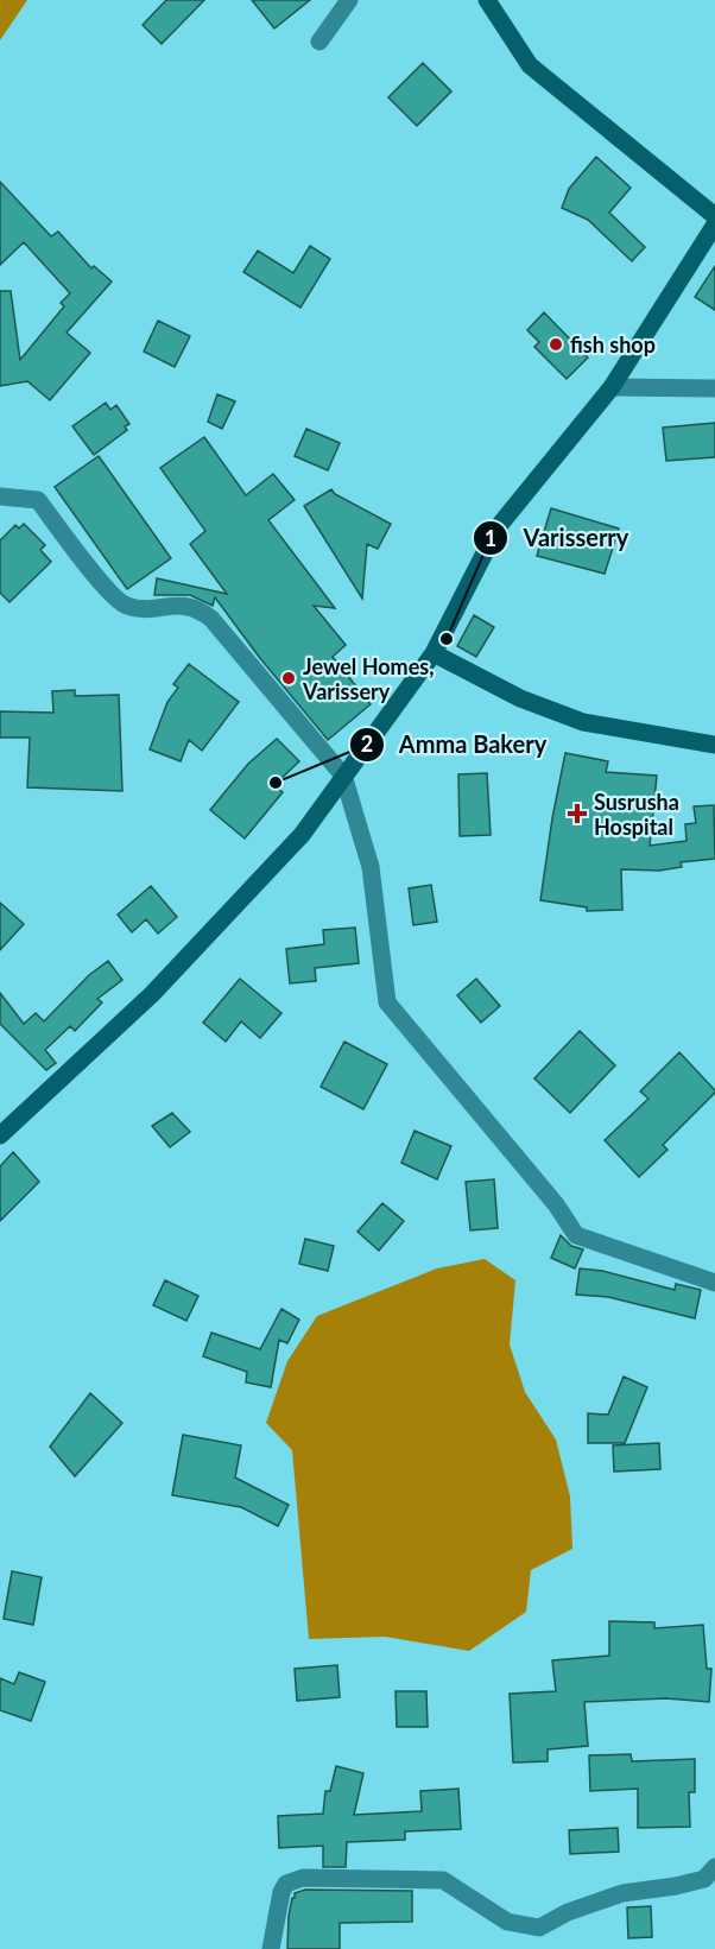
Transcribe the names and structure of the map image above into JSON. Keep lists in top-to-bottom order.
{
  "places": {
    "other": [
      "fish shop",
      "Varisserry",
      "Jewel Homes, Varissery",
      "Amma Bakery"
    ],
    "health": ["Susrusha Hospital"]
  }
}
